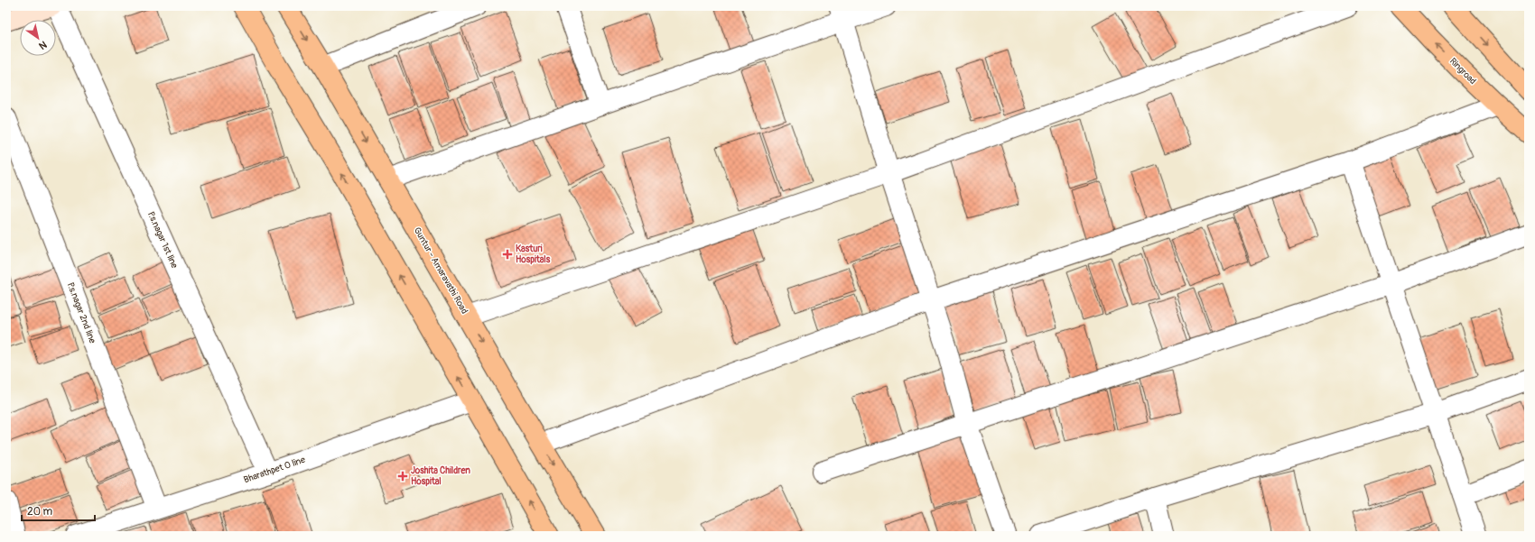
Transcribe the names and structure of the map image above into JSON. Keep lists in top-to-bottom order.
{
  "streets": {
    "main road": ["Ringroad", "Guntur - Amaravathi Road"],
    "street": ["P.s.nagar 1st line", "P.s.nagar 2nd line", "Bharathpet 0 line"]
  },
  "crossings": [
    ["P.s.nagar 1st line", "Bharathpet 0 line"],
    ["P.s.nagar 2nd line", "Bharathpet 0 line"]
  ],
  "places": {
    "health": ["Kasturi Hospitals", "Joshita Children Hospital"]
  },
  "scale_bar": "20 m",
  "north": "bottom right"
}
